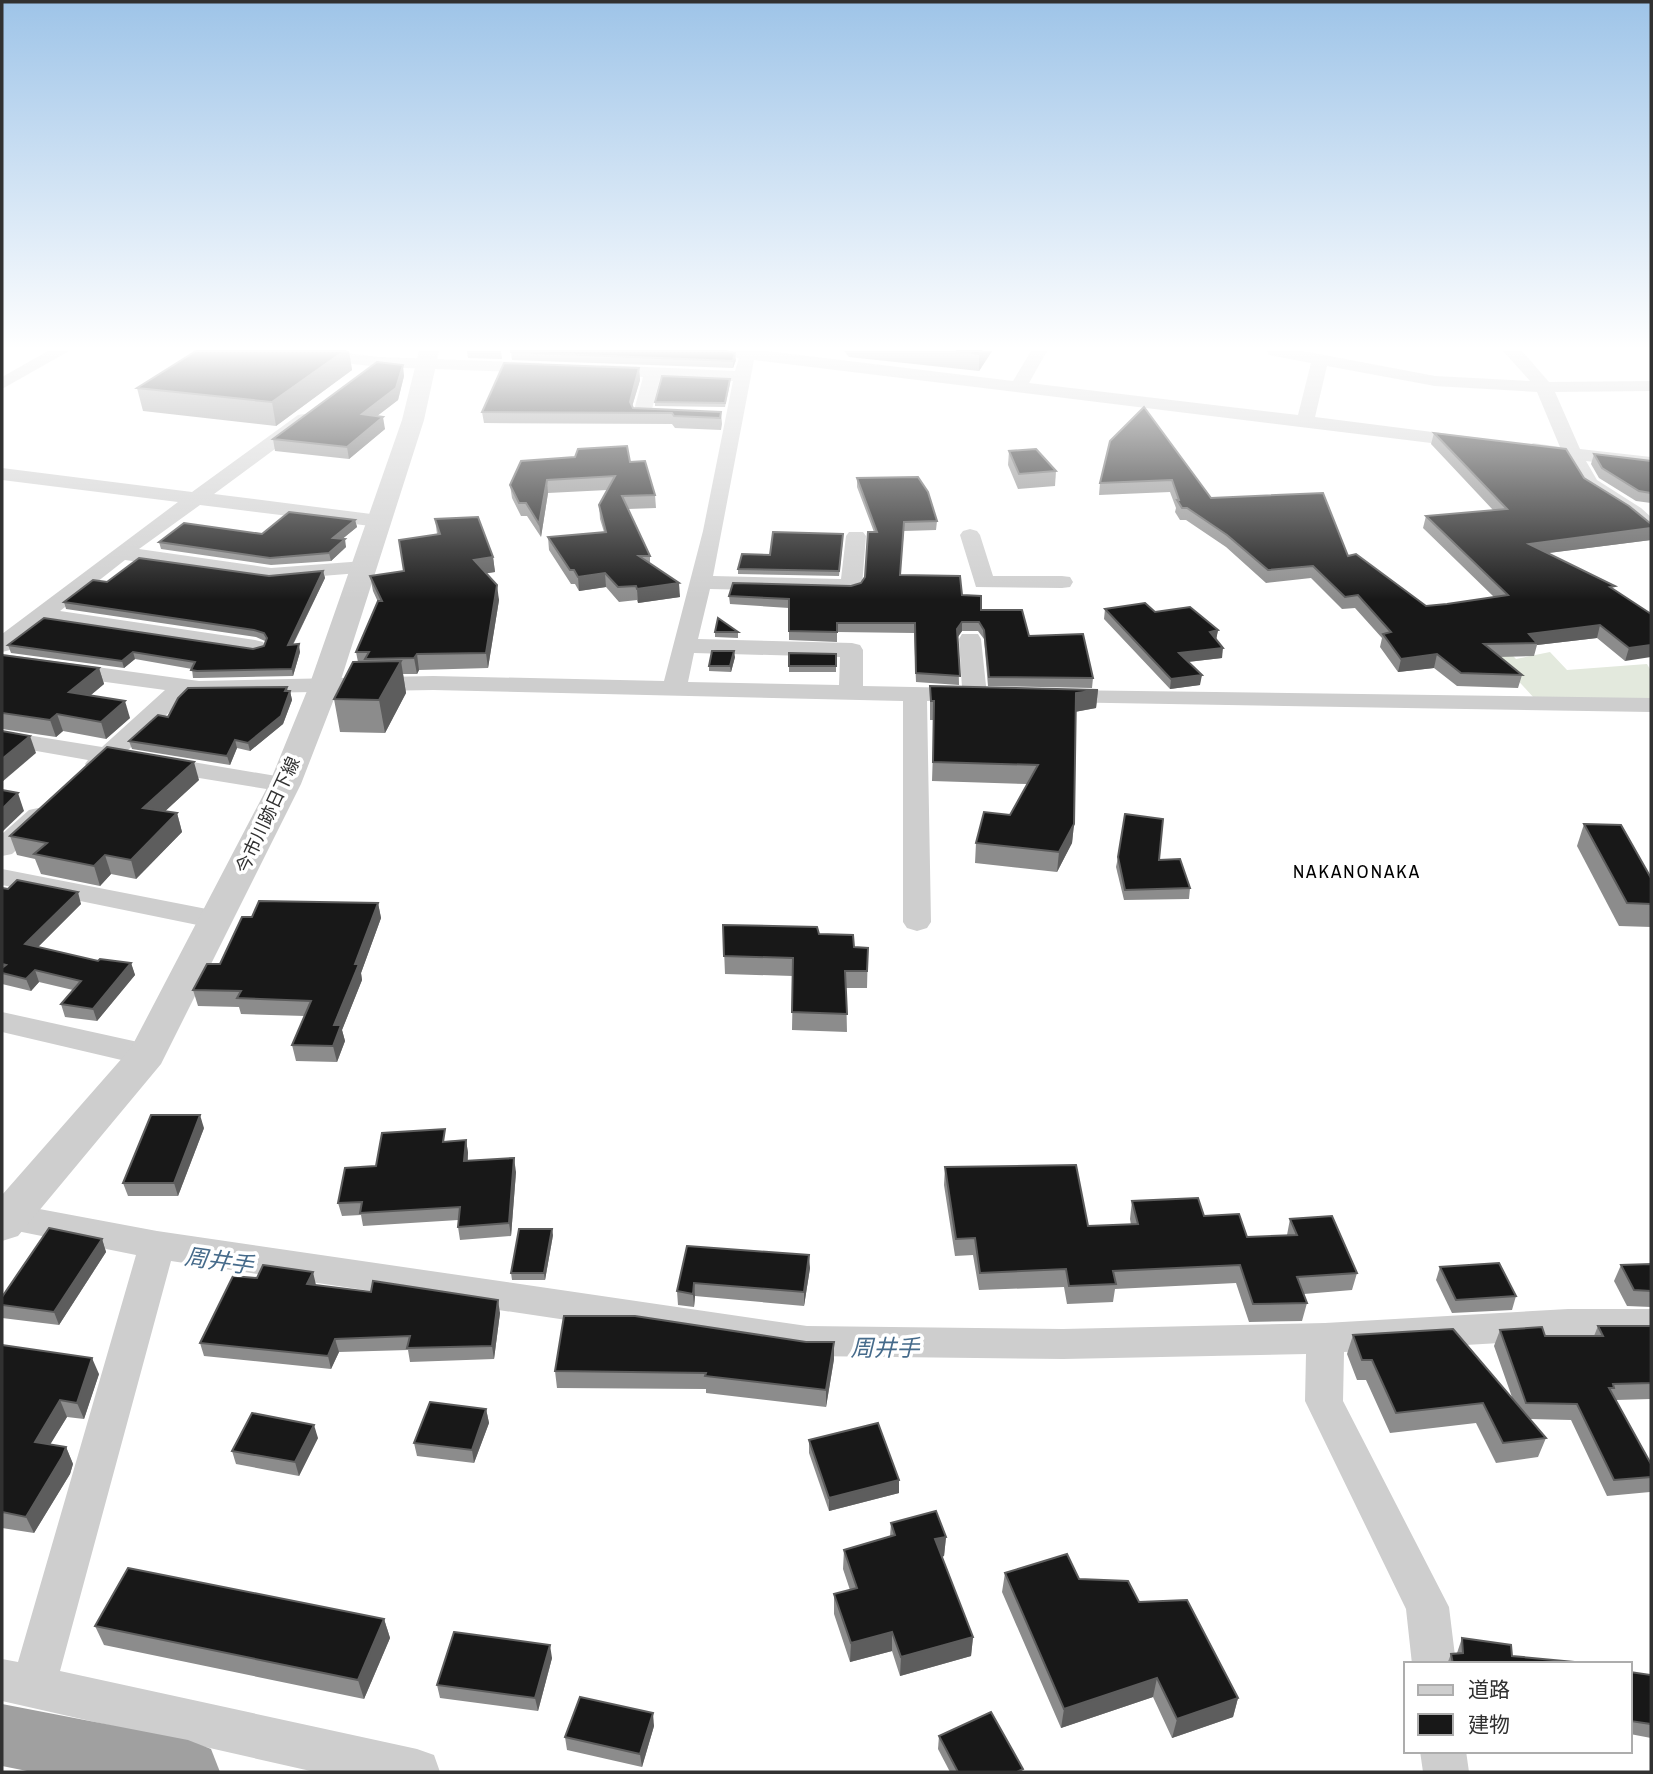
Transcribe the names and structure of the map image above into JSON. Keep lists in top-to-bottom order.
{
  "streets": {
    "street": ["今市川跡日下線"]
  },
  "districts": ["NAKANONAKA"],
  "water": ["周井手"],
  "legend": ["道路", "建物"]
}
